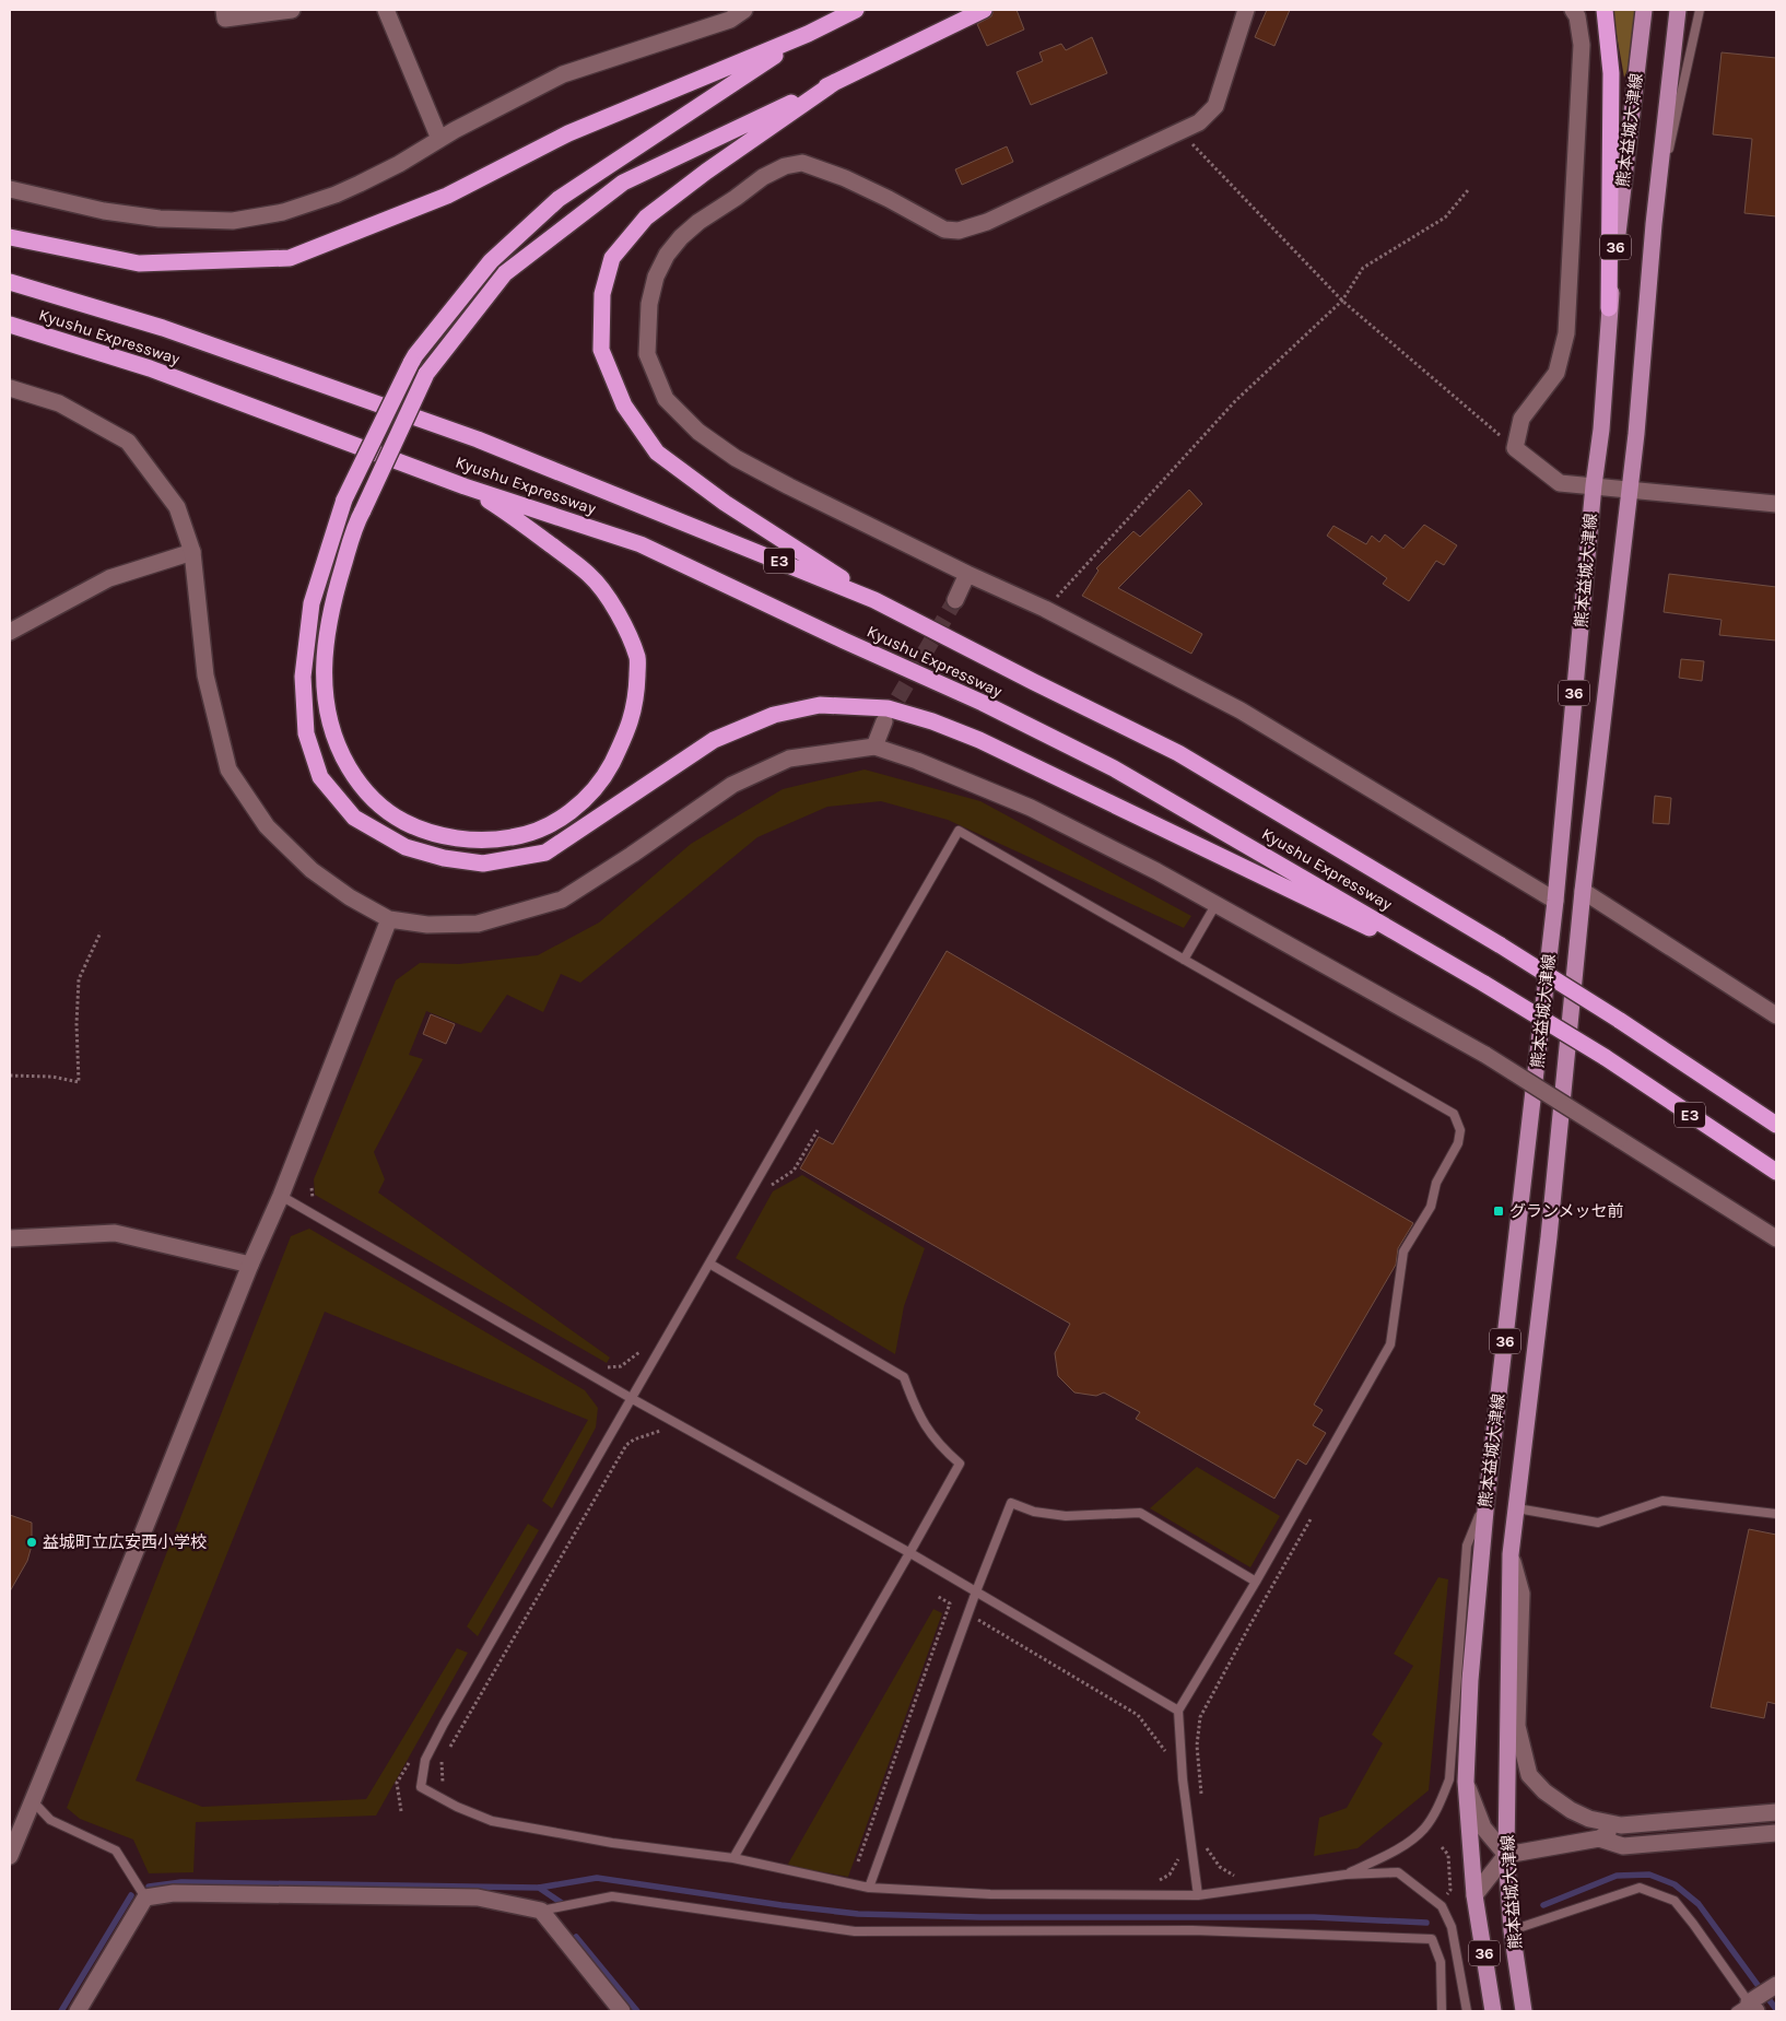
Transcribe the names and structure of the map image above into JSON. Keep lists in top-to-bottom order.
{
  "streets": {
    "highway": ["Kyushu Expressway", "E3"],
    "main road": ["熊本益城大津線", "36"]
  },
  "places": {
    "transit": ["グランメッセ前"],
    "other": ["益城町立広安西小学校"]
  }
}
